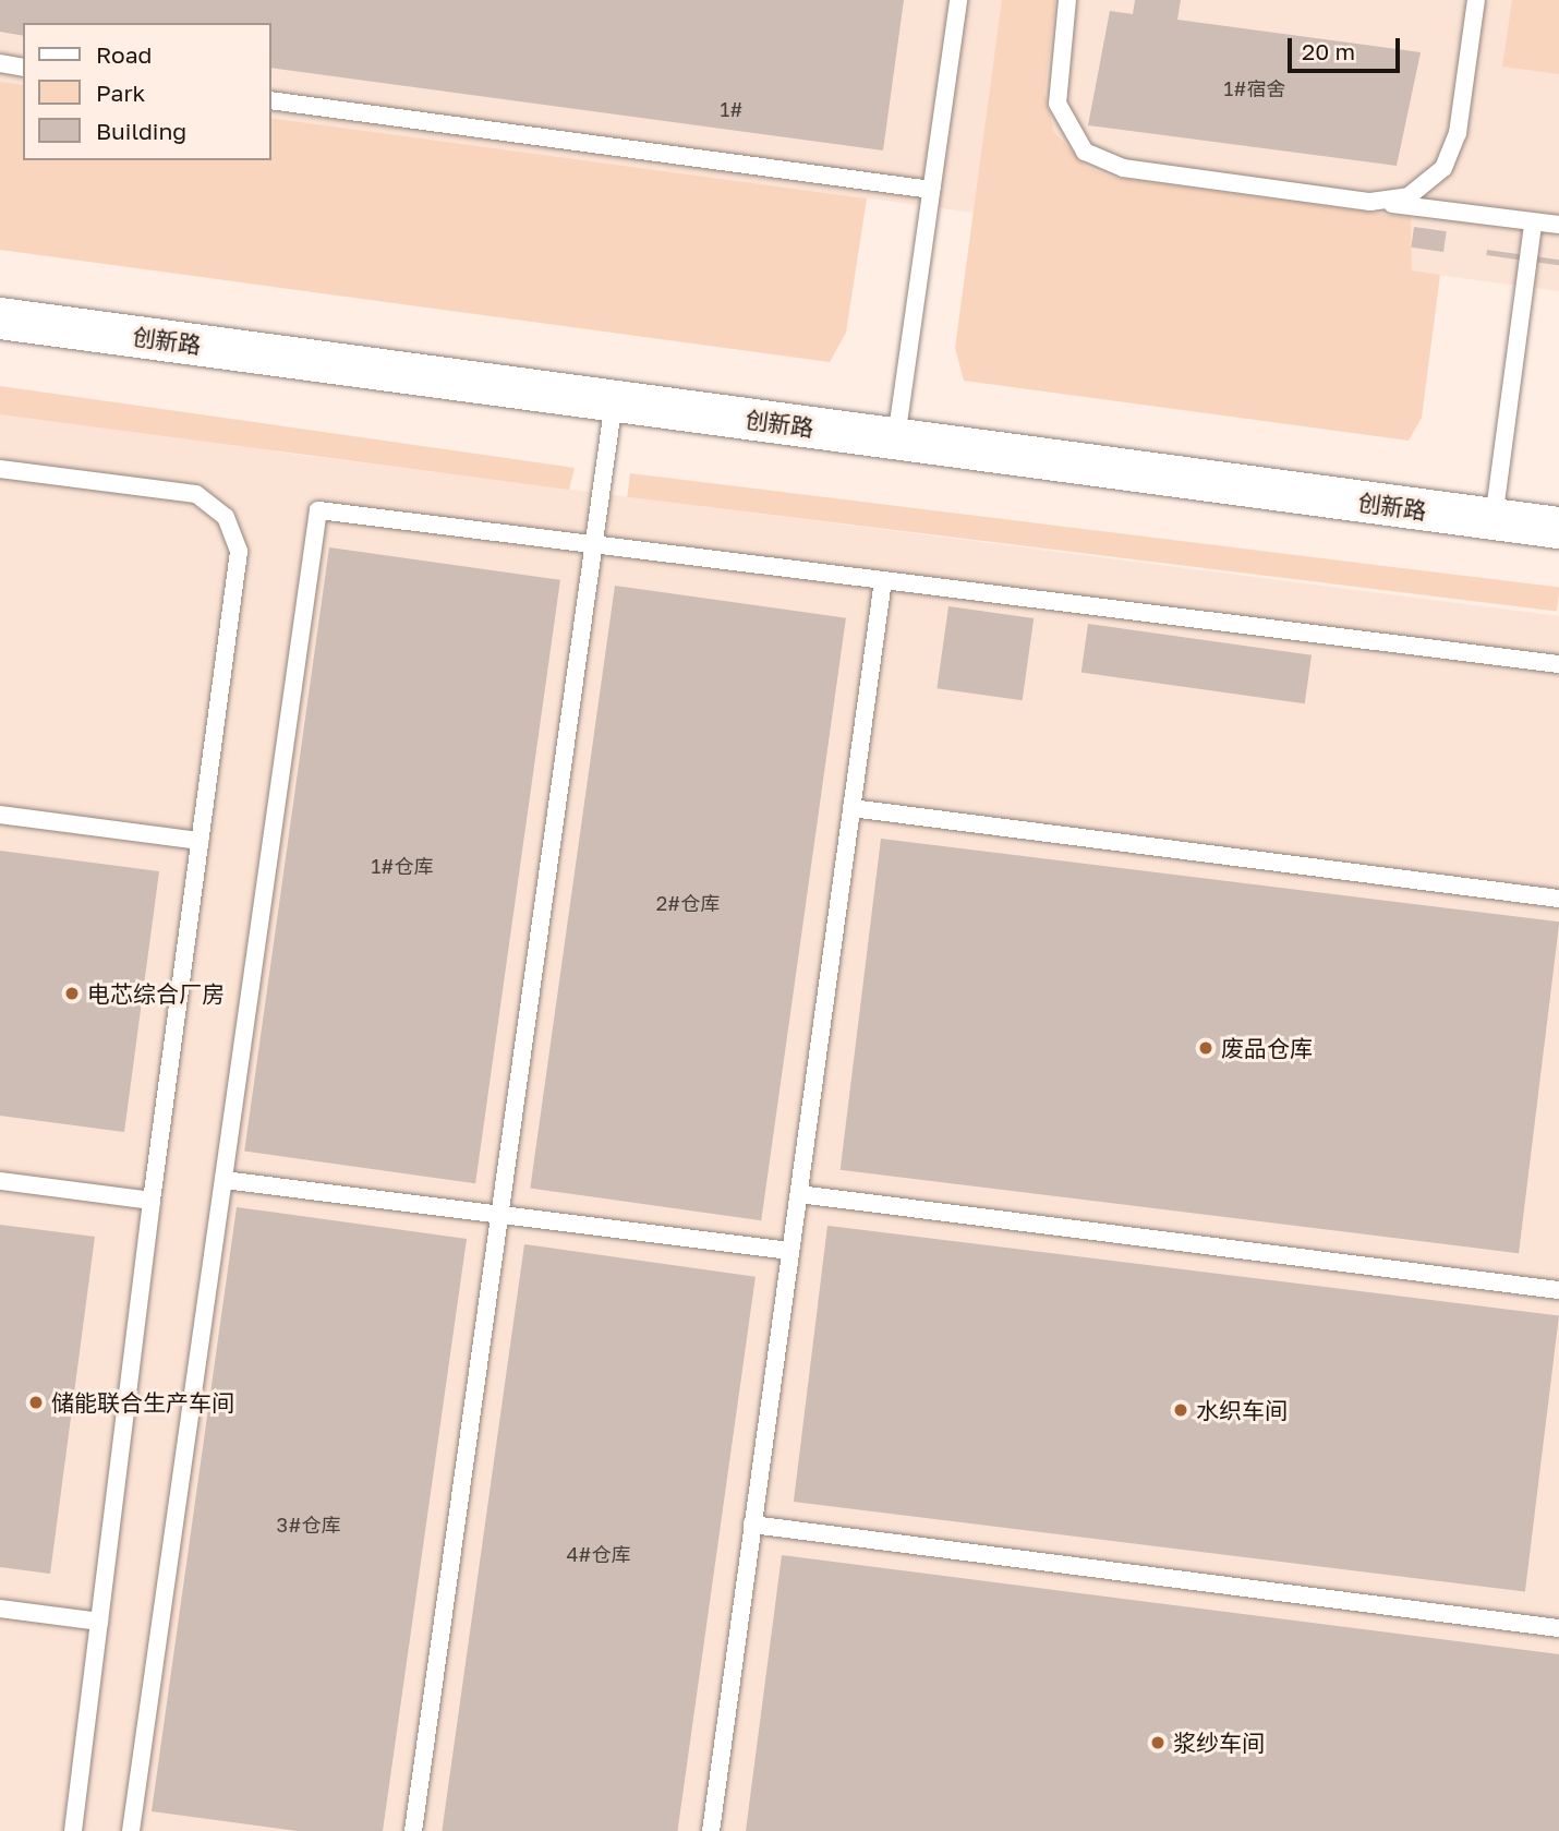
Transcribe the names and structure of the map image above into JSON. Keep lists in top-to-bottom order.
{
  "streets": {
    "main road": ["创新路"]
  },
  "places": [
    "电芯综合厂房",
    "废品仓库",
    "储能联合生产车间",
    "水织车间",
    "浆纱车间"
  ],
  "house_numbers": [
    "1#宿舍",
    "1#",
    "1#仓库",
    "2#仓库",
    "3#仓库",
    "4#仓库"
  ],
  "legend": ["Road", "Park", "Building"],
  "scale_bar": "20 m"
}
